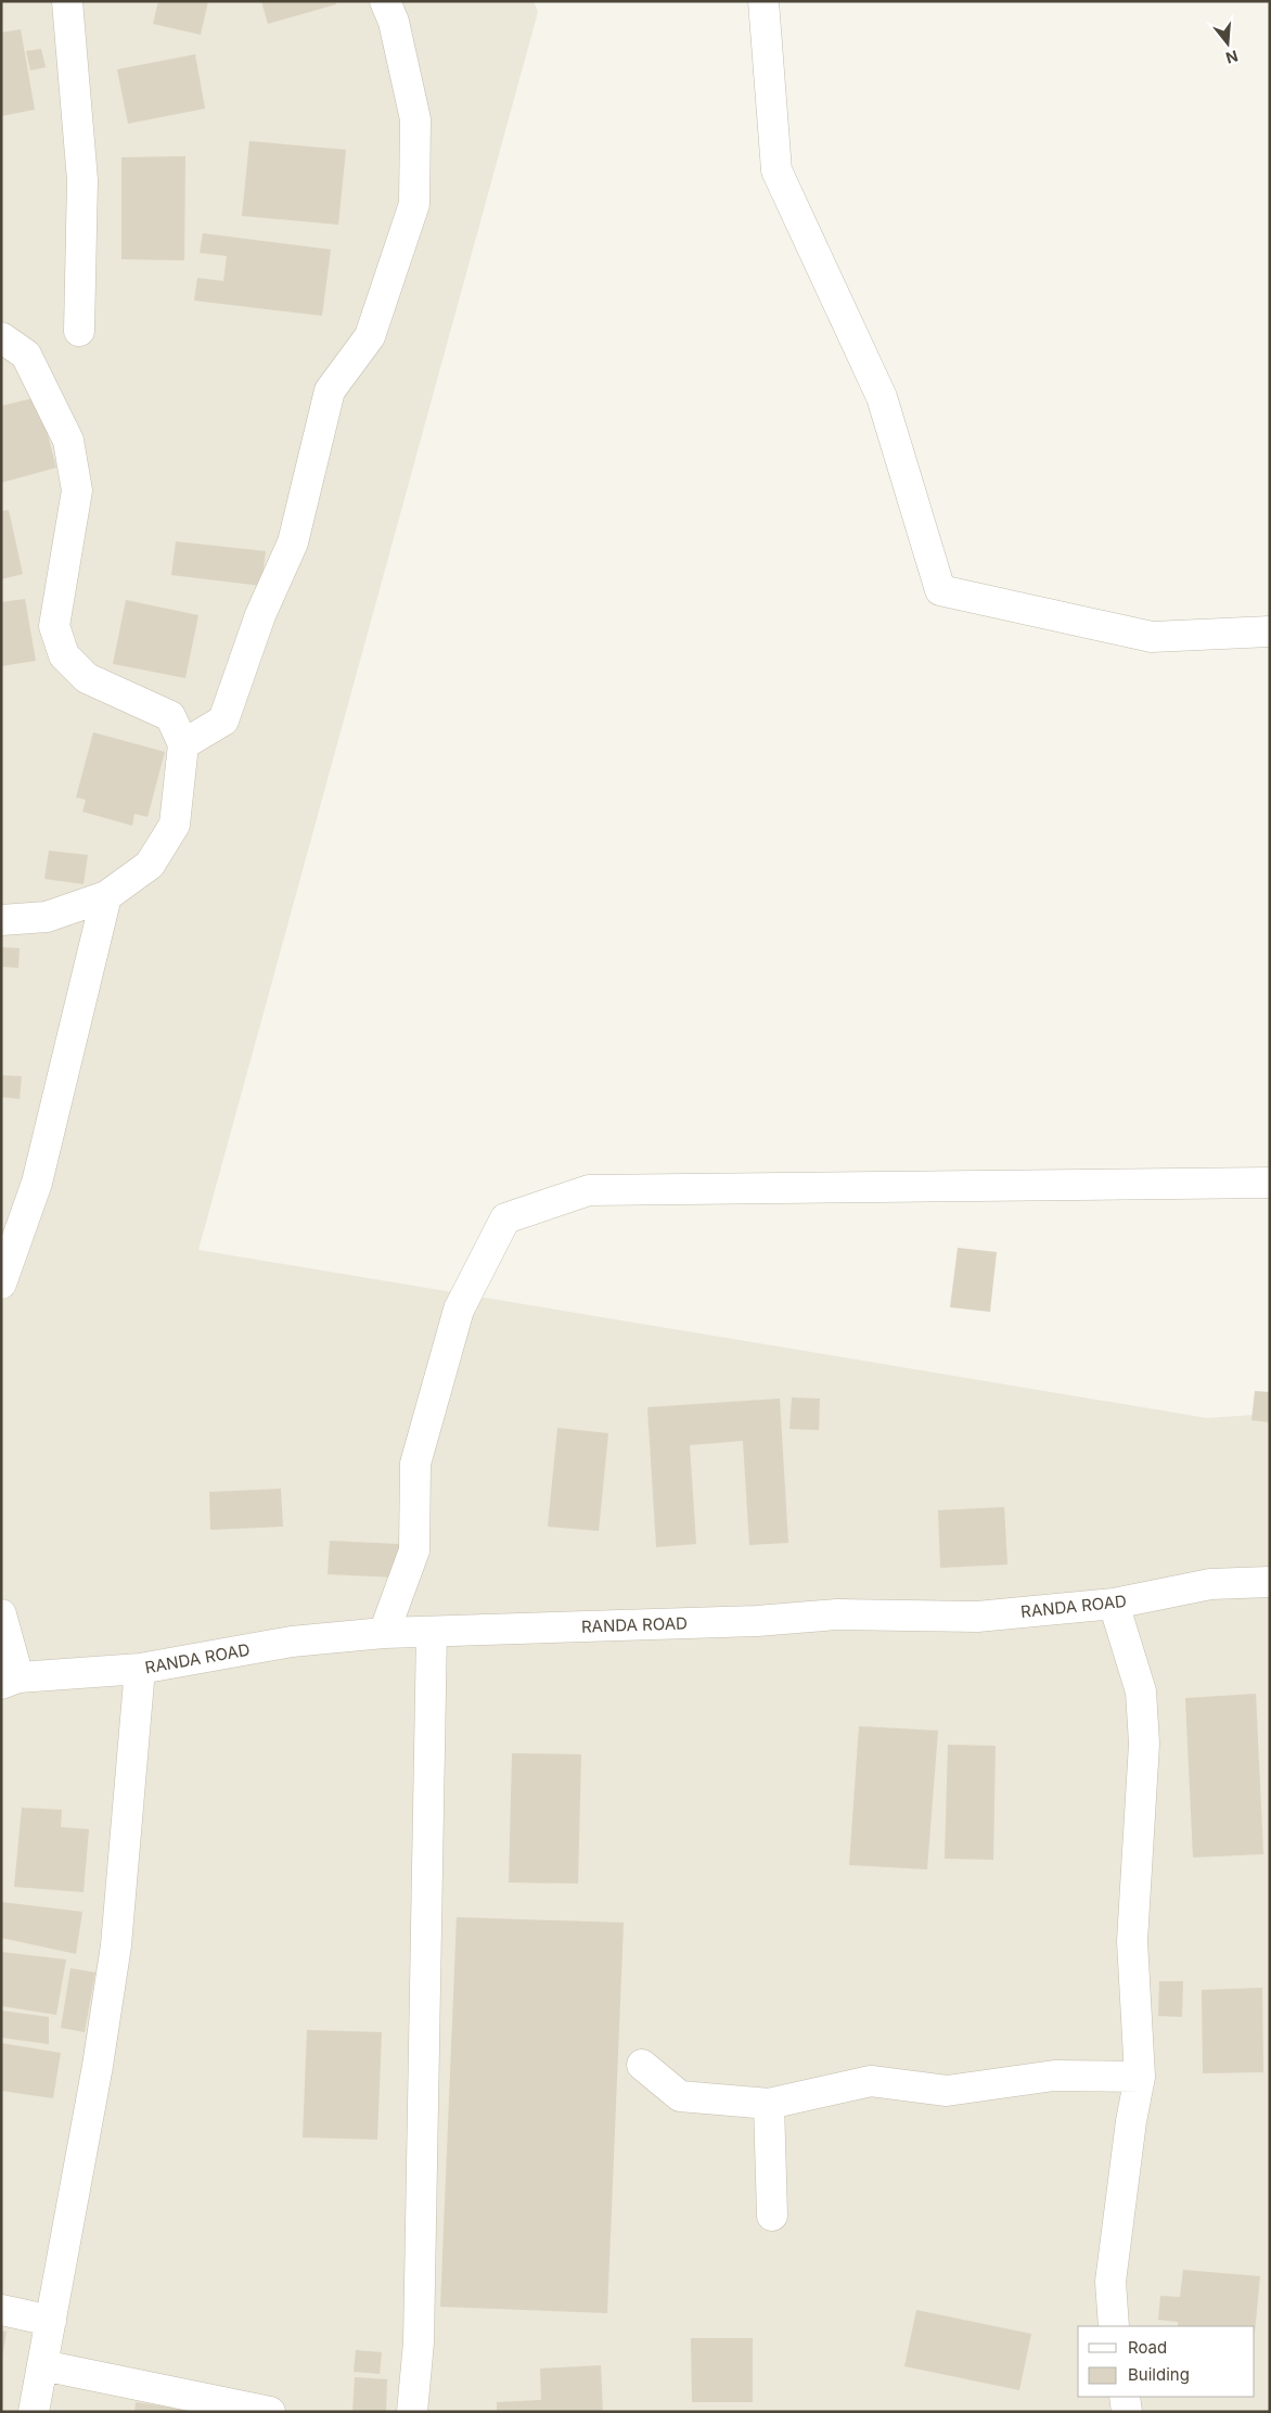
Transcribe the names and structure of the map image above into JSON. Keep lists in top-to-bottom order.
{
  "streets": {
    "street": ["RANDA ROAD"]
  },
  "legend": ["Road", "Building"],
  "north": "bottom"
}
